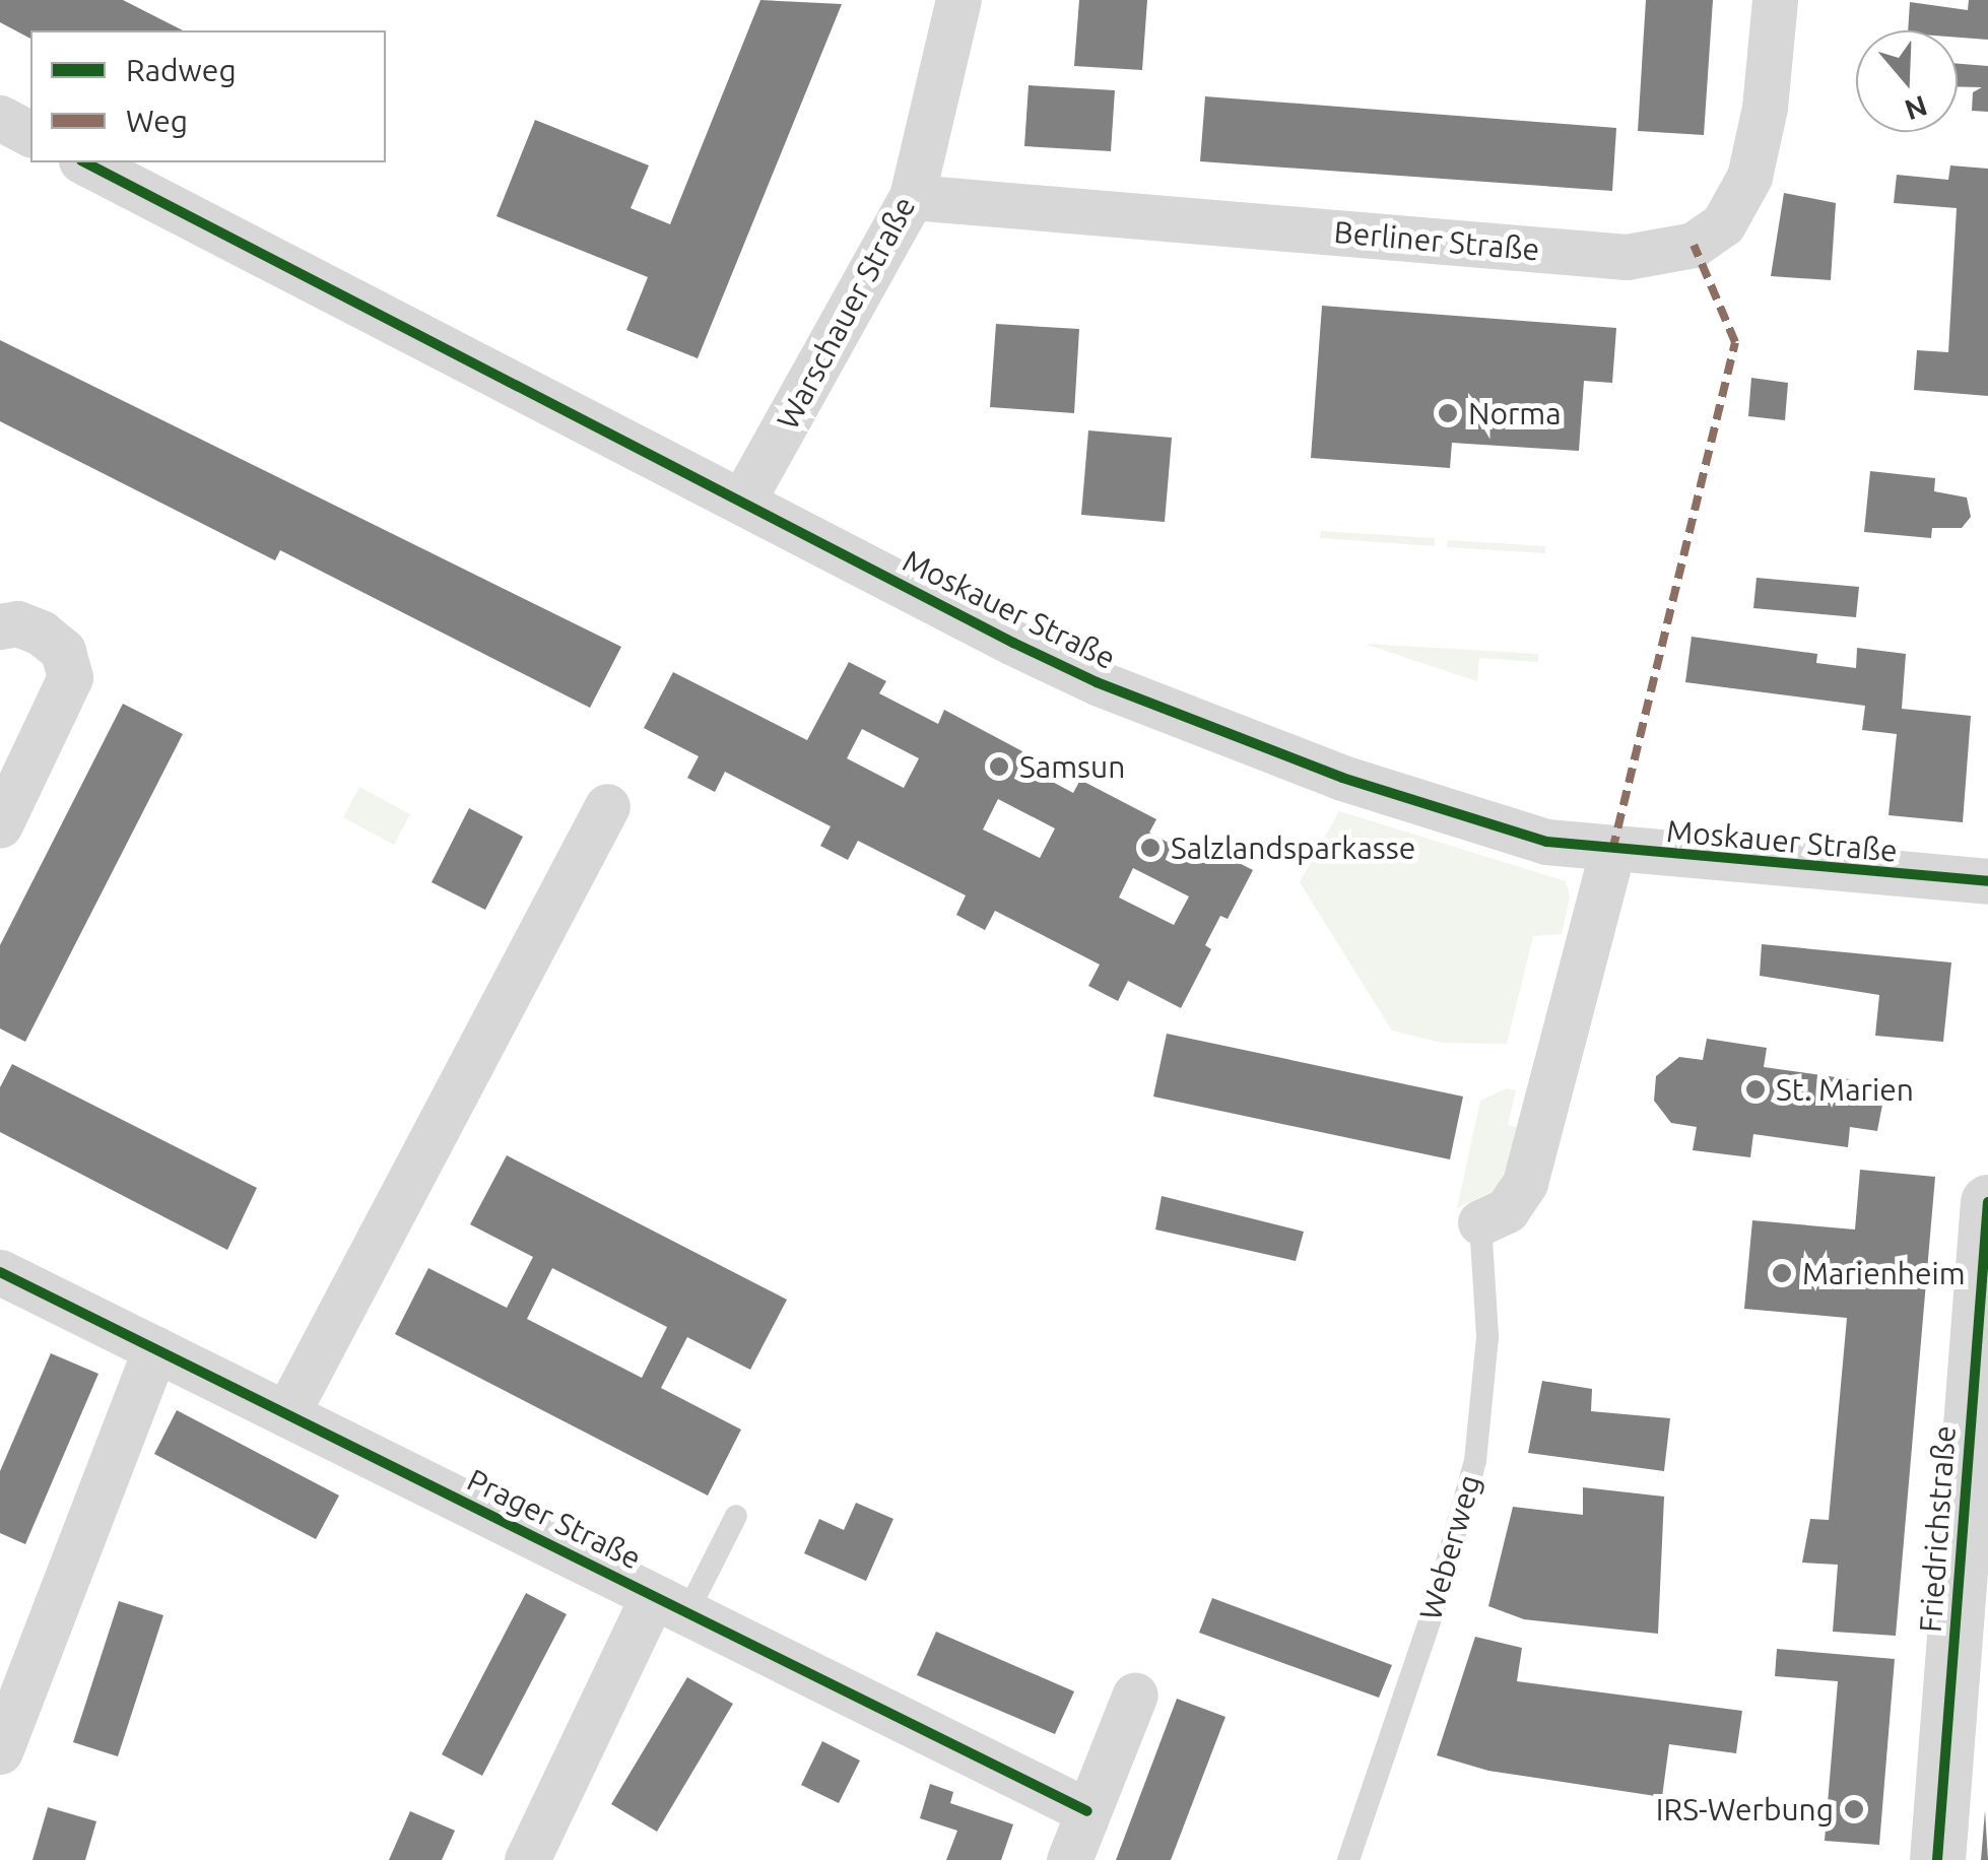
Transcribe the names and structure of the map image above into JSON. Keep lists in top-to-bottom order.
{
  "streets": {
    "street": [
      "Berliner Straße",
      "Warschauer Straße",
      "Moskauer Straße",
      "Prager Straße",
      "Friedrichstraße"
    ],
    "lane": ["Weberweg"]
  },
  "crossings": [
    ["Berliner Straße", "Warschauer Straße"],
    ["Warschauer Straße", "Moskauer Straße"]
  ],
  "places": [
    "Norma",
    "Samsun",
    "Salzlandsparkasse",
    "St. Marien",
    "Marienheim",
    "IRS-Werbung"
  ],
  "legend": ["Radweg", "Weg"],
  "north": "bottom"
}
